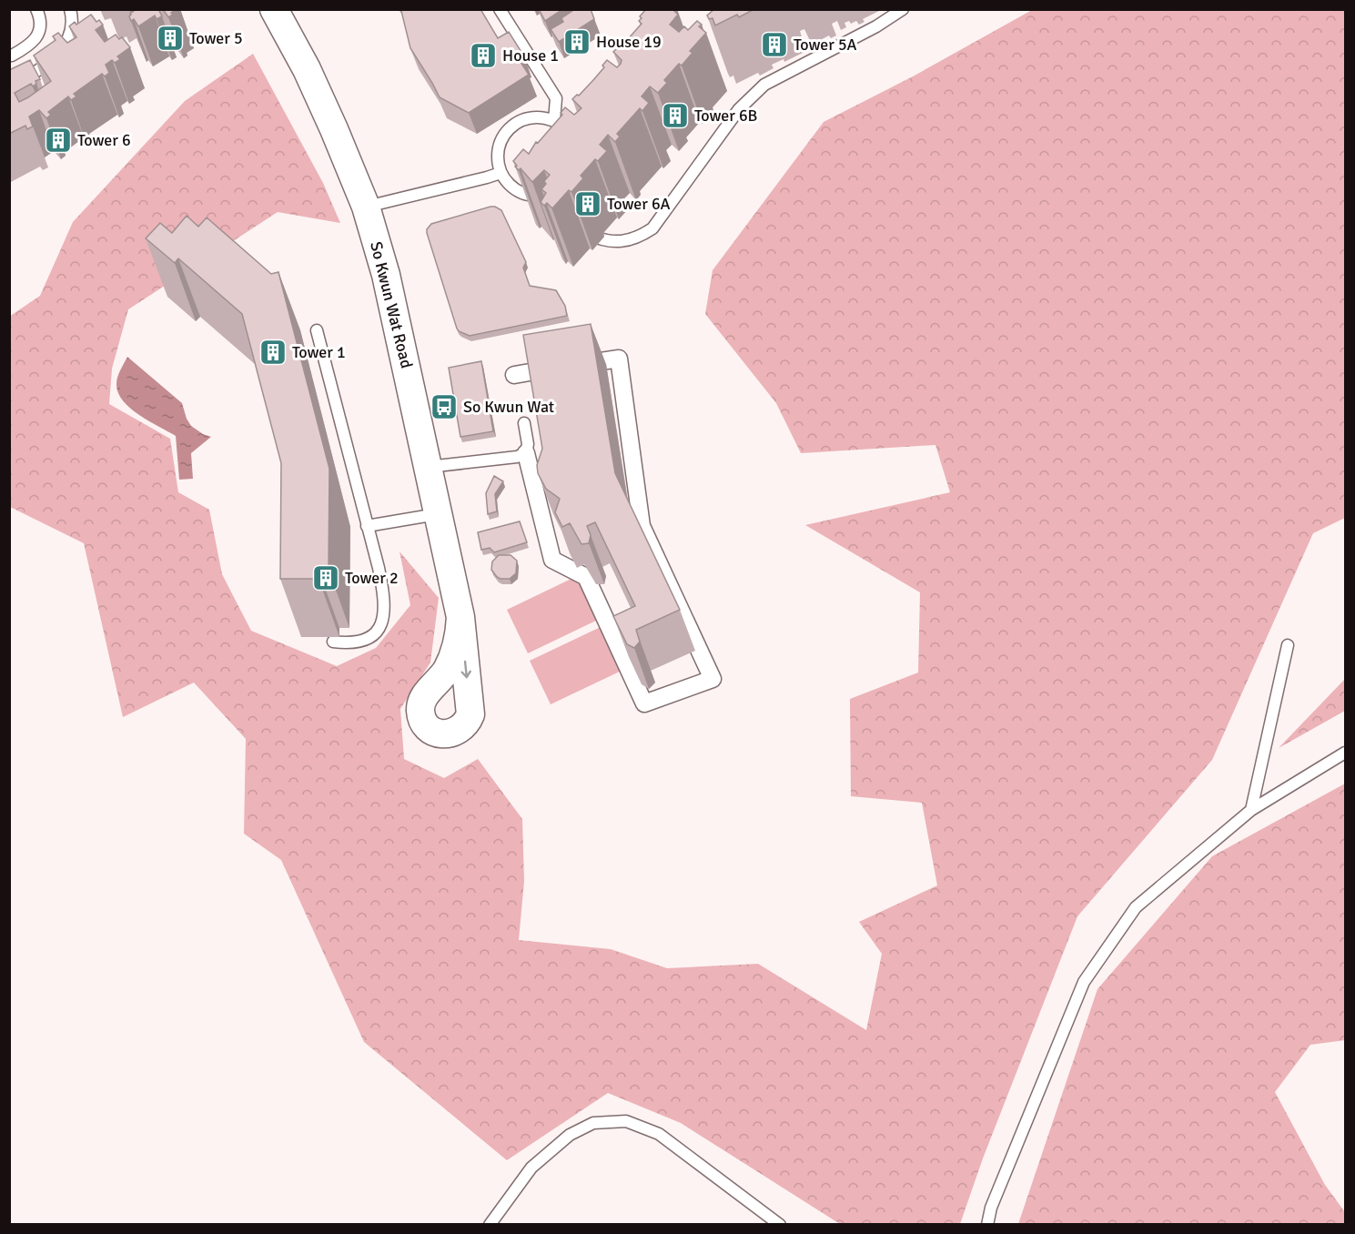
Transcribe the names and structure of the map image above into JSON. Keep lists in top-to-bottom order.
{
  "streets": {
    "street": ["So Kwun Wat Road"]
  },
  "places": {
    "building": [
      "Tower 5",
      "House 19",
      "Tower 5A",
      "House 1",
      "Tower 6B",
      "Tower 6",
      "Tower 6A",
      "Tower 1",
      "Tower 2"
    ],
    "bus stop": ["So Kwun Wat"]
  }
}
